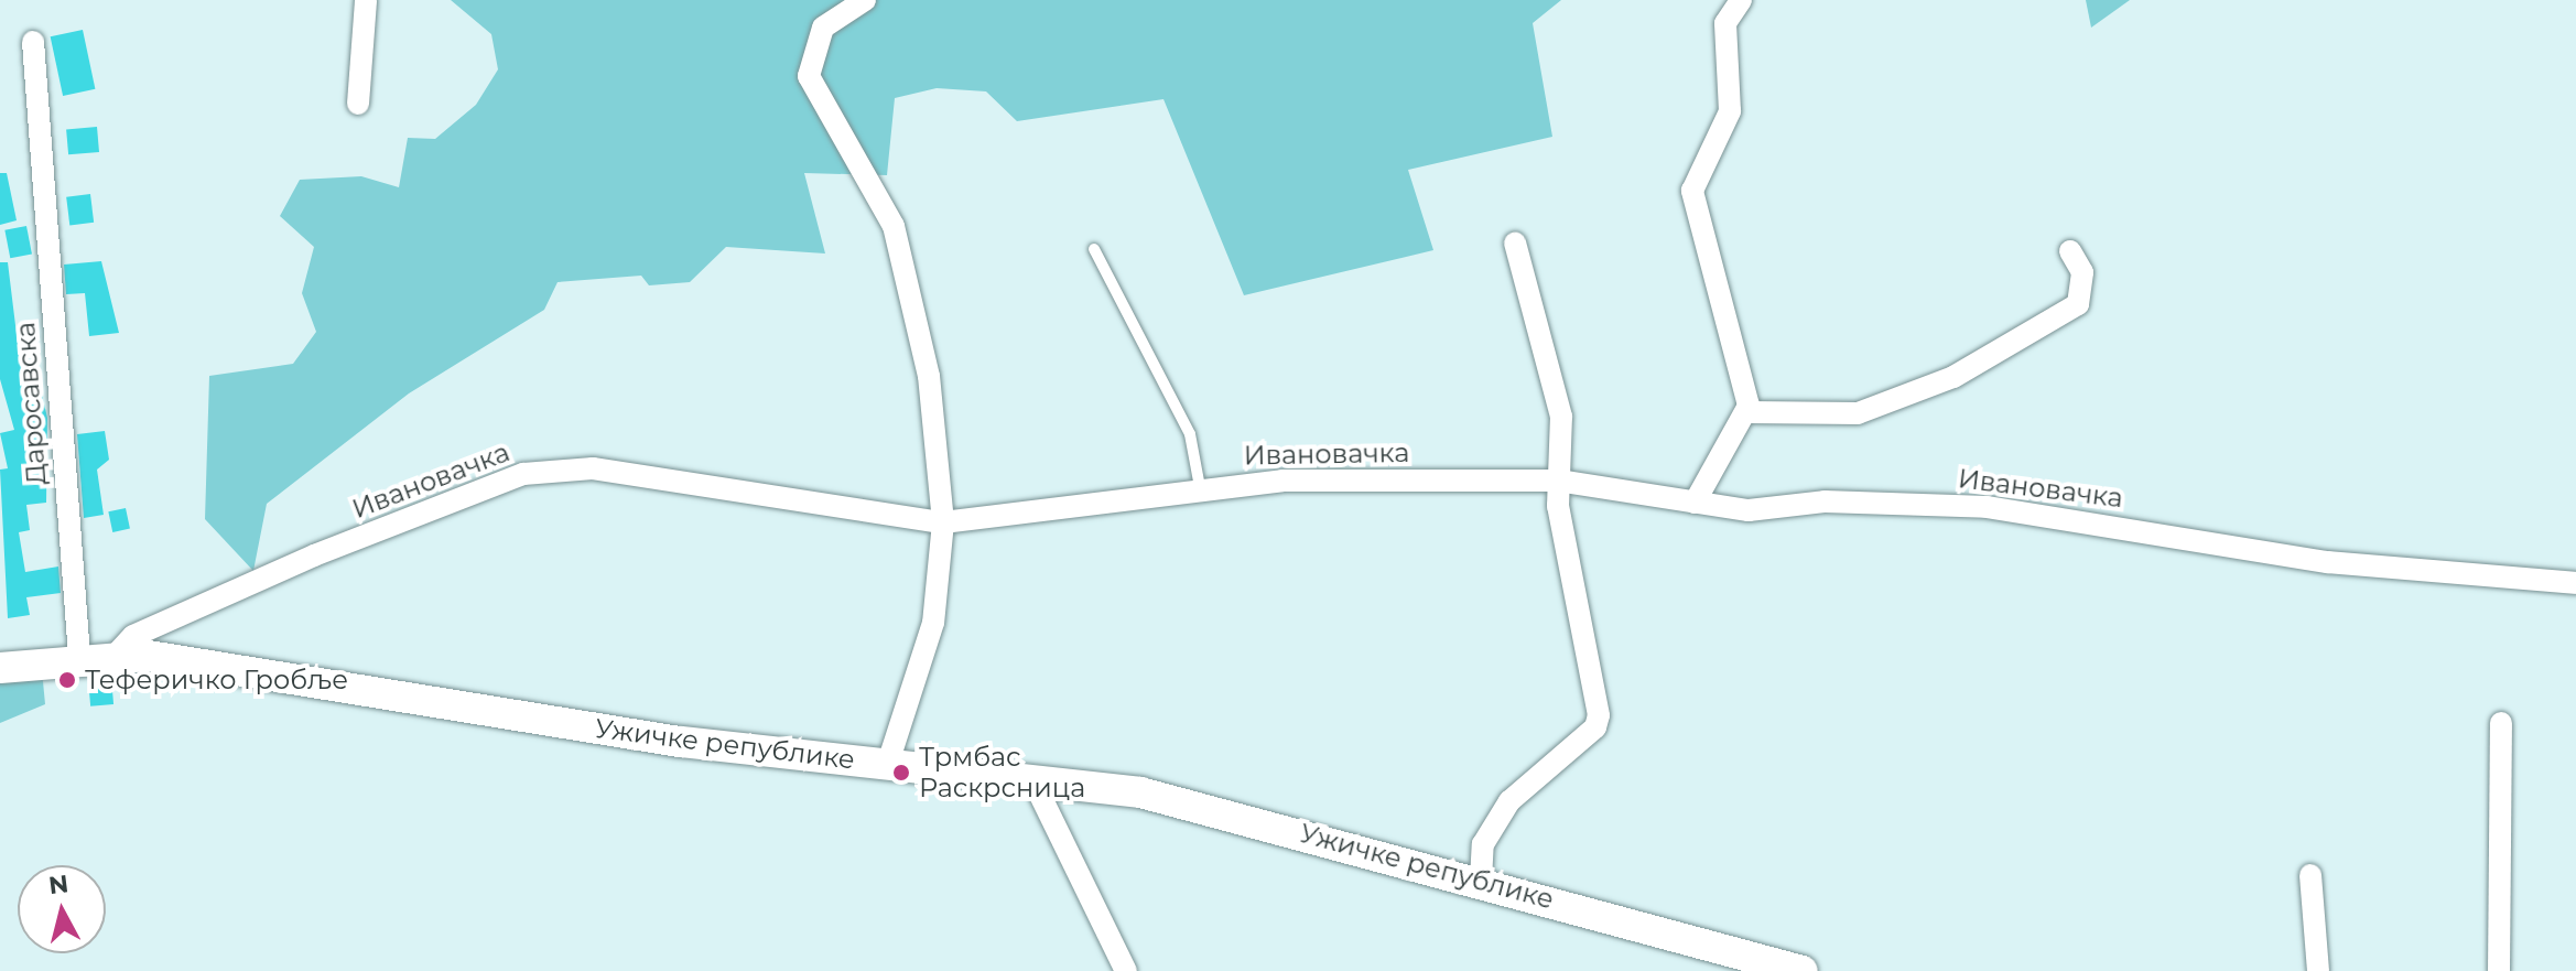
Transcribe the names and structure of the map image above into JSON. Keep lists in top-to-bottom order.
{
  "streets": {
    "street": ["Даросавска", "Ивановачка", "Ужичке републике"]
  },
  "crossings": [
    ["Даросавска", "Ужичке републике"],
    ["Ивановачка", "Ужичке републике"]
  ],
  "places": ["Теферичко Гробље", "Трмбас Раскрсница"],
  "north": "top"
}
